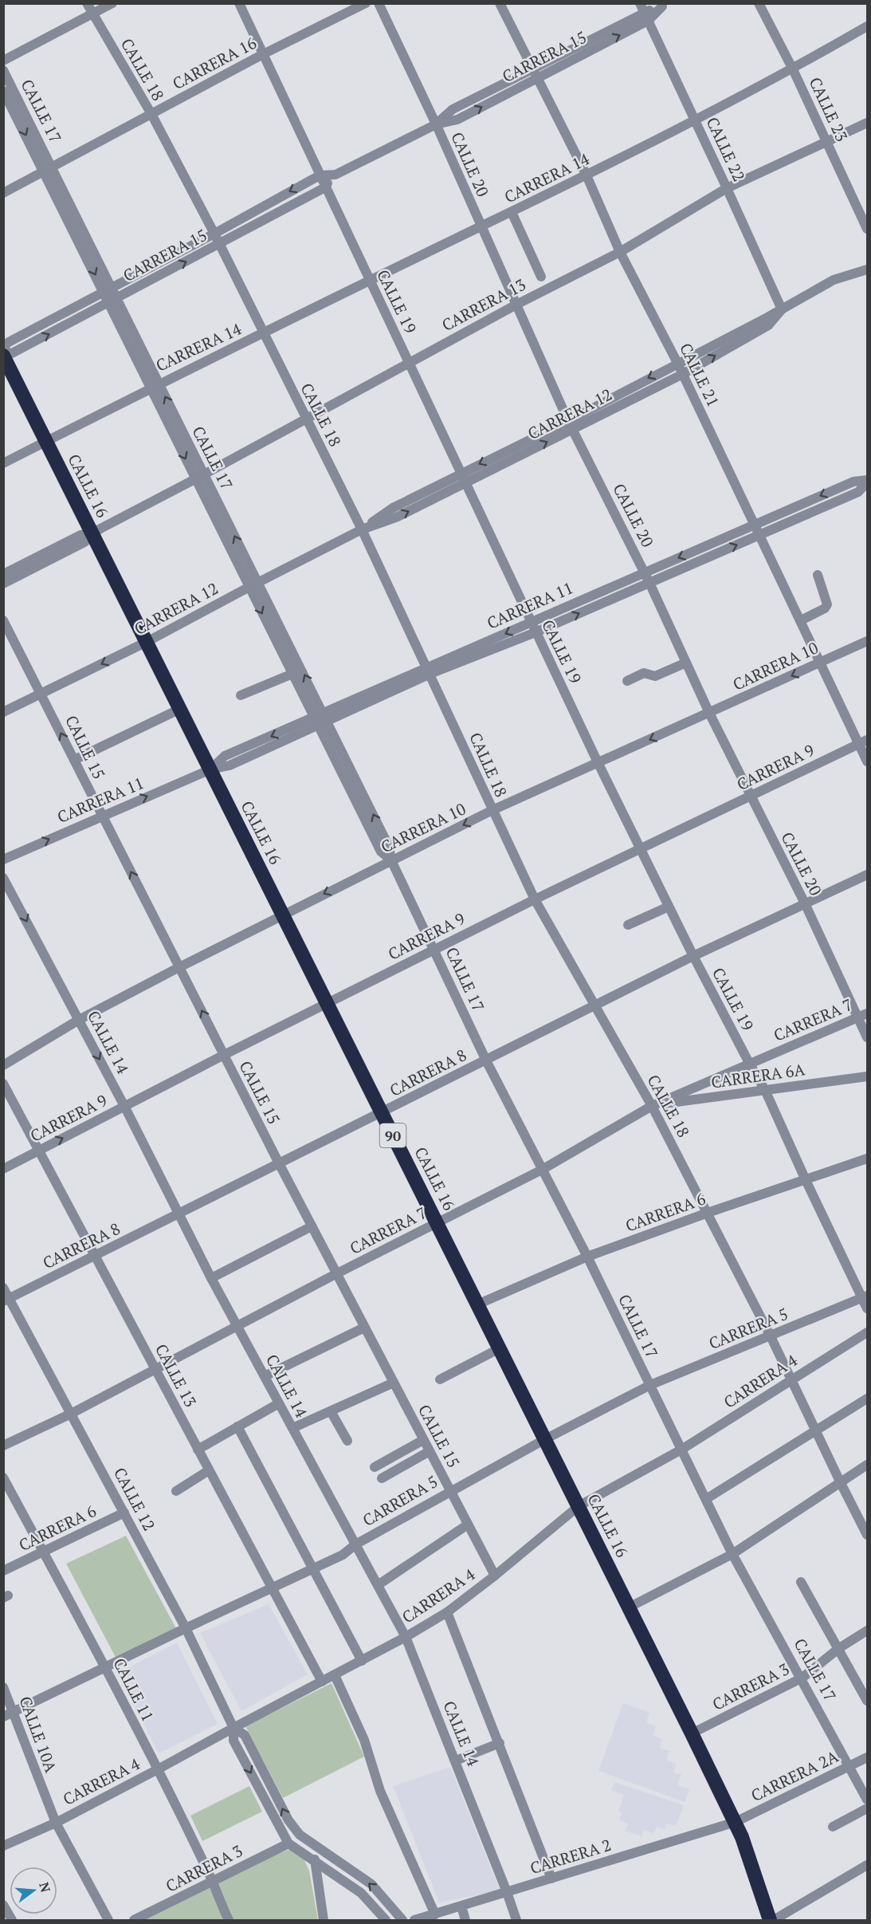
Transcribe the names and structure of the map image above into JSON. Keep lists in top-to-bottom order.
{
  "streets": {
    "highway": ["CALLE 16", "90"],
    "street": [
      "CARRERA 15",
      "CARRERA 16",
      "CALLE 18",
      "CALLE 23",
      "CALLE 17",
      "CALLE 22",
      "CALLE 20",
      "CARRERA 14",
      "CALLE 19",
      "CARRERA 13",
      "CALLE 21",
      "CARRERA 12",
      "CARRERA 11",
      "CARRERA 10",
      "CALLE 15",
      "CARRERA 9",
      "CARRERA 7",
      "CALLE 14",
      "CARRERA 8",
      "CARRERA 6A",
      "CARRERA 6",
      "CARRERA 5",
      "CALLE 13",
      "CARRERA 4",
      "CALLE 12",
      "CARRERA 3",
      "CALLE 11",
      "CALLE 10A",
      "CARRERA 2A",
      "CARRERA 2"
    ]
  },
  "crossings": [
    ["CARRERA 15", "CALLE 18"],
    ["CARRERA 15", "CALLE 17"],
    ["CARRERA 15", "CALLE 22"],
    ["CARRERA 15", "CALLE 20"],
    ["CARRERA 15", "CALLE 19"],
    ["CARRERA 15", "CALLE 21"],
    ["CARRERA 15", "CALLE 16"],
    ["CARRERA 16", "CALLE 18"],
    ["CARRERA 16", "CALLE 17"],
    ["CARRERA 16", "CALLE 19"],
    ["CALLE 18", "CARRERA 14"],
    ["CALLE 18", "CARRERA 13"],
    ["CALLE 18", "CARRERA 12"],
    ["CALLE 18", "CARRERA 11"],
    ["CALLE 18", "CARRERA 10"],
    ["CALLE 18", "CARRERA 9"],
    ["CALLE 18", "CARRERA 7"],
    ["CALLE 18", "CARRERA 8"],
    ["CALLE 18", "CARRERA 6A"],
    ["CALLE 18", "CARRERA 6"],
    ["CALLE 18", "CARRERA 5"],
    ["CALLE 18", "CARRERA 4"],
    ["CALLE 23", "CARRERA 14"],
    ["CALLE 23", "CARRERA 13"],
    ["CALLE 17", "CARRERA 14"],
    ["CALLE 17", "CARRERA 13"],
    ["CALLE 17", "CARRERA 12"],
    ["CALLE 17", "CARRERA 11"],
    ["CALLE 17", "CARRERA 10"],
    ["CALLE 17", "CARRERA 9"],
    ["CALLE 17", "CARRERA 7"],
    ["CALLE 17", "CARRERA 8"],
    ["CALLE 17", "CARRERA 6"],
    ["CALLE 17", "CARRERA 5"],
    ["CALLE 17", "CARRERA 4"],
    ["CALLE 17", "CARRERA 3"],
    ["CALLE 17", "CARRERA 2A"],
    ["CALLE 22", "CARRERA 14"],
    ["CALLE 22", "CARRERA 13"],
    ["CALLE 22", "CARRERA 12"],
    ["CALLE 20", "CARRERA 14"],
    ["CALLE 20", "CARRERA 13"],
    ["CALLE 20", "CARRERA 12"],
    ["CALLE 20", "CARRERA 11"],
    ["CALLE 20", "CARRERA 10"],
    ["CALLE 20", "CARRERA 9"],
    ["CALLE 20", "CARRERA 7"],
    ["CALLE 20", "CARRERA 8"],
    ["CARRERA 14", "CALLE 19"],
    ["CARRERA 14", "CALLE 21"],
    ["CARRERA 14", "CALLE 16"],
    ["CALLE 19", "CARRERA 13"],
    ["CALLE 19", "CARRERA 12"],
    ["CALLE 19", "CARRERA 11"],
    ["CALLE 19", "CARRERA 10"],
    ["CALLE 19", "CARRERA 9"],
    ["CALLE 19", "CARRERA 7"],
    ["CALLE 19", "CARRERA 8"],
    ["CALLE 19", "CARRERA 6A"],
    ["CALLE 19", "CARRERA 6"],
    ["CALLE 19", "CARRERA 5"],
    ["CARRERA 13", "CALLE 21"],
    ["CARRERA 13", "CALLE 16"],
    ["CALLE 21", "CARRERA 12"],
    ["CALLE 21", "CARRERA 11"],
    ["CALLE 21", "CARRERA 10"],
    ["CALLE 21", "CARRERA 9"],
    ["CARRERA 12", "CALLE 16"],
    ["CARRERA 12", "CALLE 15"],
    ["CALLE 16", "CARRERA 11"],
    ["CALLE 16", "CARRERA 10"],
    ["CALLE 16", "CARRERA 9"],
    ["CALLE 16", "CARRERA 7"],
    ["CALLE 16", "CARRERA 8"],
    ["CALLE 16", "CARRERA 6"],
    ["CALLE 16", "CARRERA 5"],
    ["CALLE 16", "CARRERA 4"],
    ["CALLE 16", "CARRERA 3"],
    ["CALLE 16", "CARRERA 2A"],
    ["CALLE 16", "CARRERA 2"],
    ["CARRERA 11", "CALLE 15"],
    ["CARRERA 10", "CALLE 15"],
    ["CARRERA 10", "CALLE 14"],
    ["CALLE 15", "CARRERA 9"],
    ["CALLE 15", "CARRERA 7"],
    ["CALLE 15", "CARRERA 8"],
    ["CALLE 15", "CARRERA 5"],
    ["CALLE 15", "CARRERA 4"],
    ["CARRERA 9", "CALLE 14"],
    ["CARRERA 9", "CALLE 13"],
    ["CARRERA 7", "CALLE 14"],
    ["CARRERA 7", "CARRERA 6A"],
    ["CARRERA 7", "CALLE 13"],
    ["CARRERA 7", "CALLE 12"],
    ["CALLE 14", "CARRERA 8"],
    ["CALLE 14", "CARRERA 5"],
    ["CALLE 14", "CARRERA 4"],
    ["CALLE 14", "CARRERA 2"],
    ["CARRERA 8", "CALLE 13"],
    ["CARRERA 8", "CALLE 12"],
    ["CARRERA 6", "CALLE 12"],
    ["CARRERA 6", "CALLE 11"],
    ["CARRERA 5", "CALLE 13"],
    ["CARRERA 5", "CALLE 12"],
    ["CARRERA 5", "CALLE 11"],
    ["CARRERA 5", "CALLE 10A"],
    ["CALLE 13", "CARRERA 4"],
    ["CARRERA 4", "CALLE 12"],
    ["CARRERA 4", "CALLE 11"],
    ["CARRERA 4", "CALLE 10A"],
    ["CALLE 12", "CARRERA 3"],
    ["CARRERA 3", "CALLE 11"],
    ["CARRERA 2A", "CARRERA 2"]
  ],
  "one_way": ["CARRERA 10"],
  "north": "right"
}
